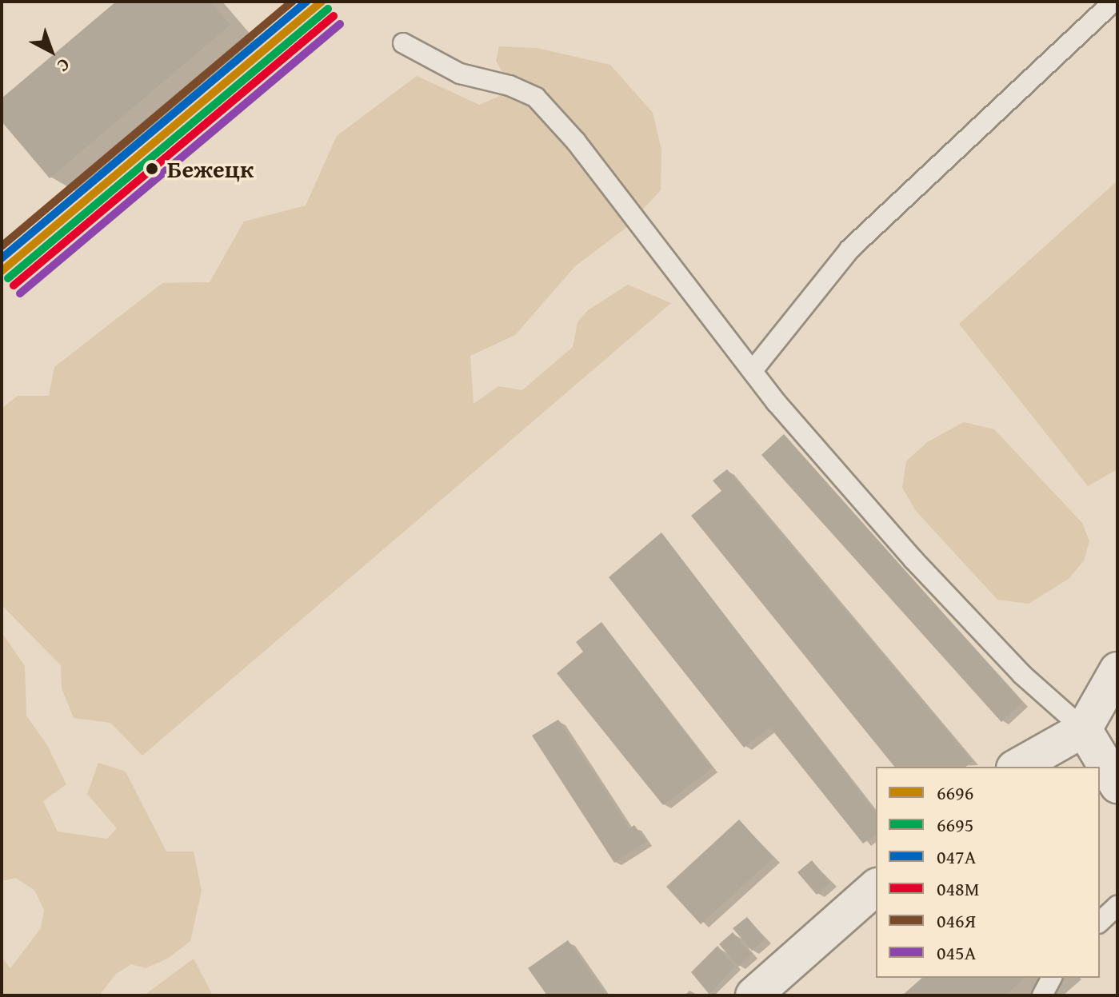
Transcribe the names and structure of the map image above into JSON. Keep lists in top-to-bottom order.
{
  "places": ["Бежецк"],
  "lines": [
    "transit line 6696",
    "transit line 047А",
    "transit line 046Я",
    "transit line 6695",
    "transit line 048М",
    "transit line 045А"
  ],
  "legend": [
    "6696",
    "6695",
    "047А",
    "048М",
    "046Я",
    "045А"
  ],
  "north": "bottom right"
}
